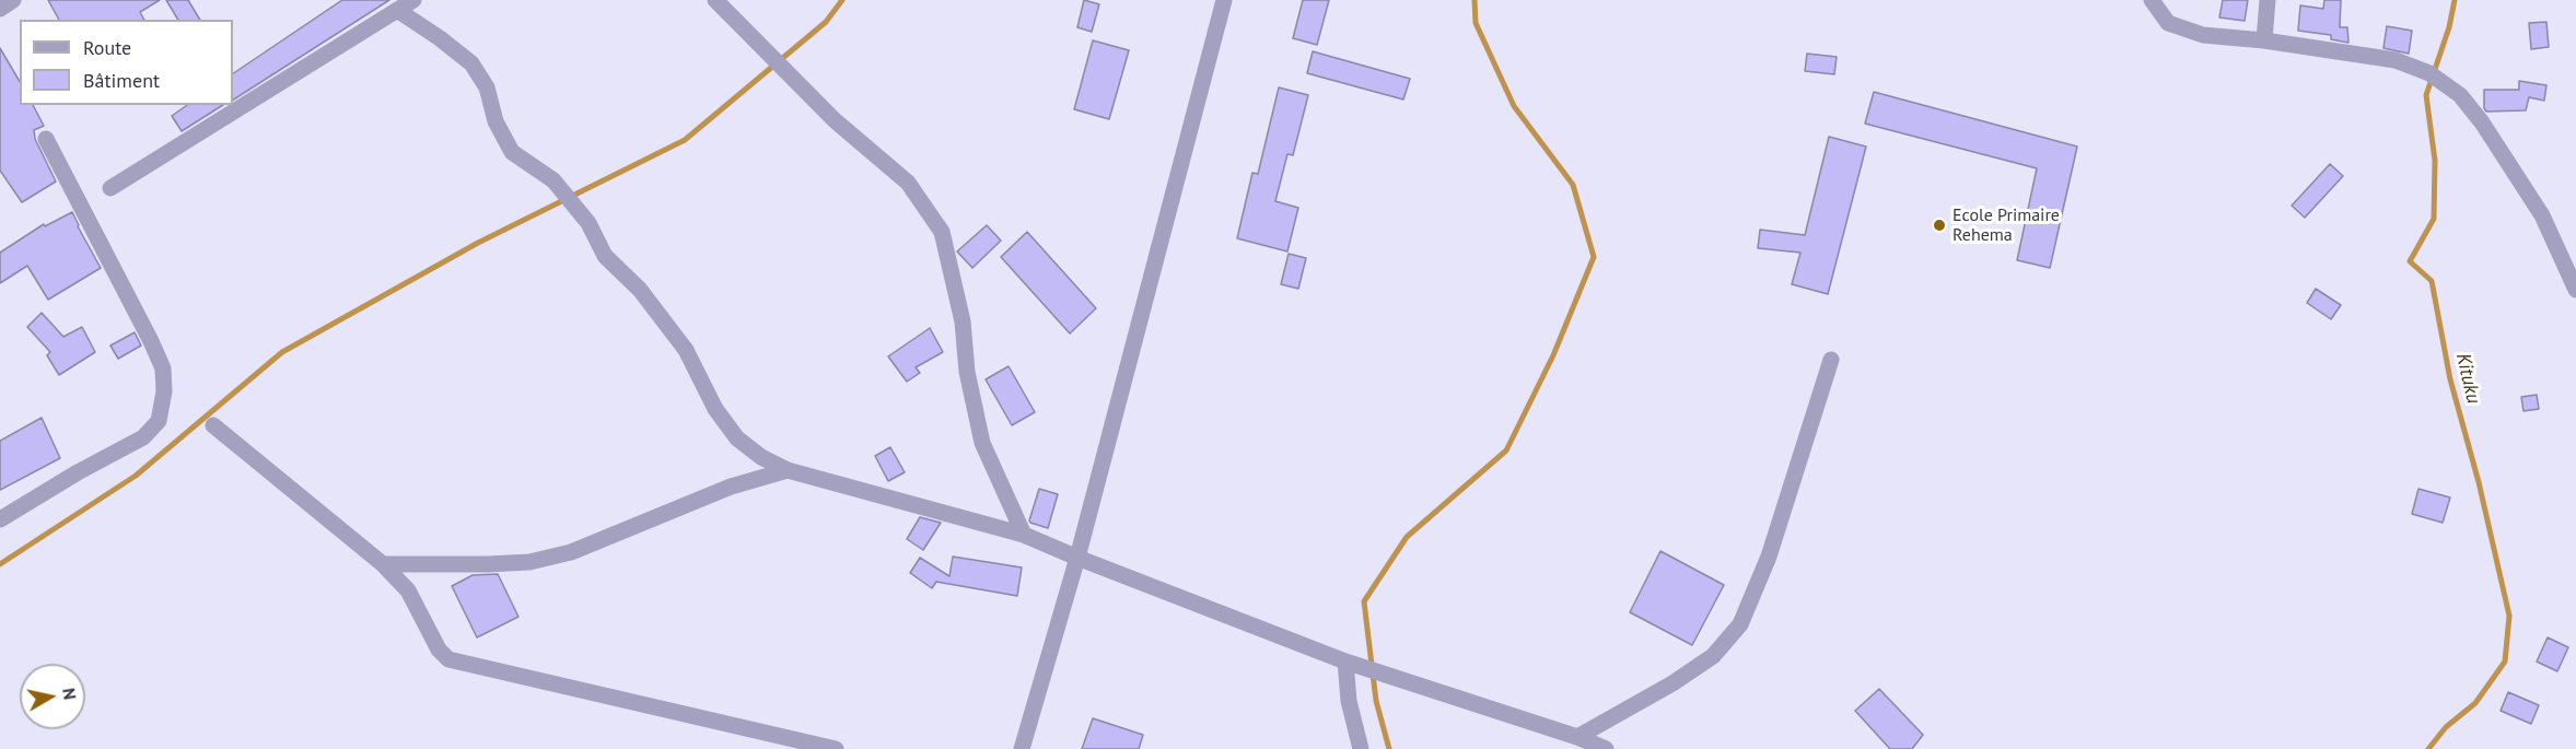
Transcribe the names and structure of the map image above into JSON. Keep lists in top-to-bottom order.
{
  "water": ["Kituku"],
  "places": ["Ecole Primaire Rehema"],
  "legend": ["Route", "Bâtiment"],
  "north": "right"
}
